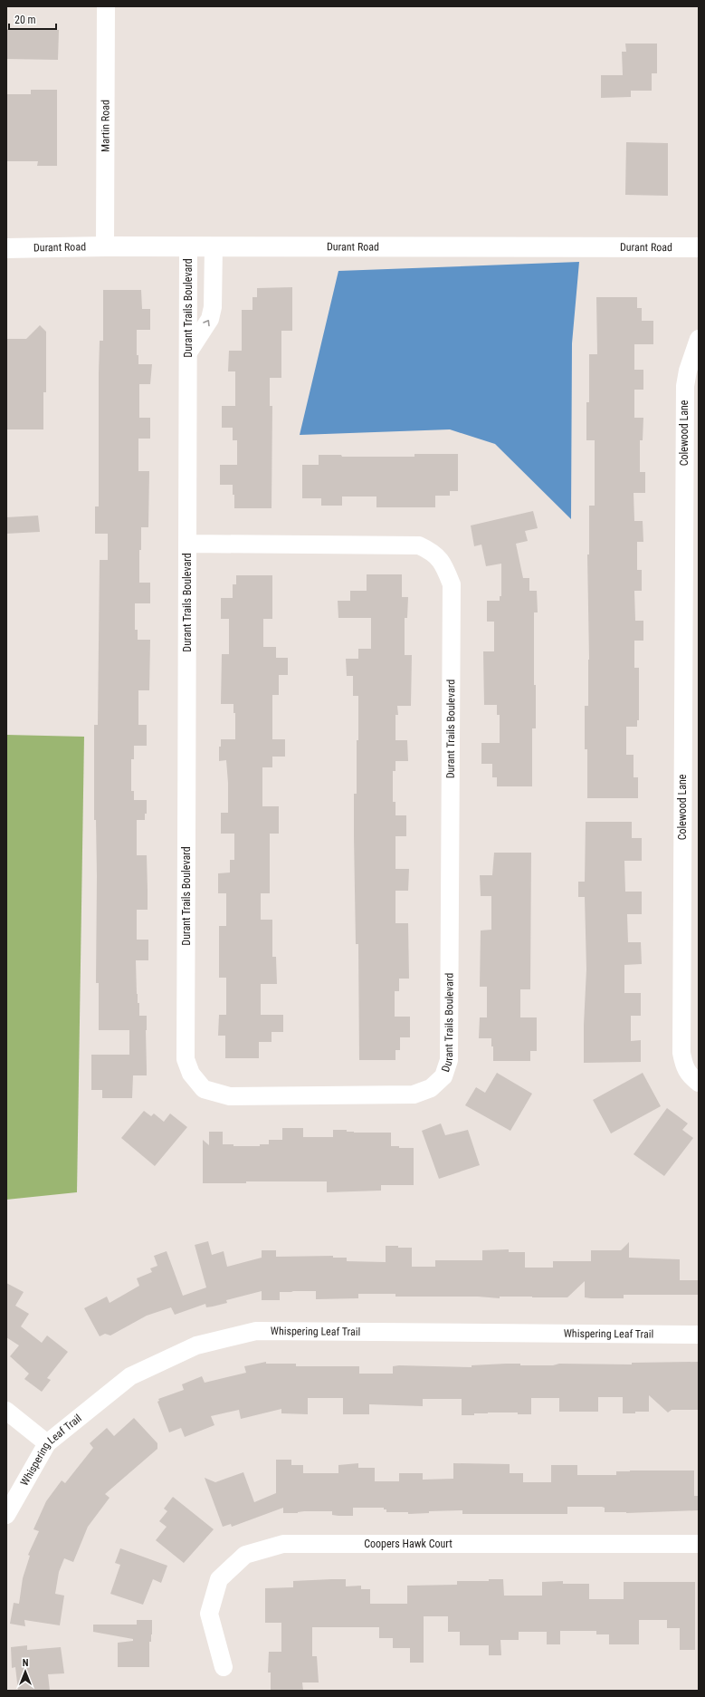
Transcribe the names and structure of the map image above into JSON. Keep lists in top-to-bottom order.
{
  "streets": {
    "street": [
      "Martin Road",
      "Durant Road",
      "Durant Trails Boulevard",
      "Colewood Lane",
      "Whispering Leaf Trail",
      "Coopers Hawk Court"
    ]
  },
  "crossings": [
    ["Martin Road", "Durant Road"],
    ["Durant Road", "Durant Trails Boulevard"]
  ],
  "scale_bar": "20 m",
  "north": "top"
}
